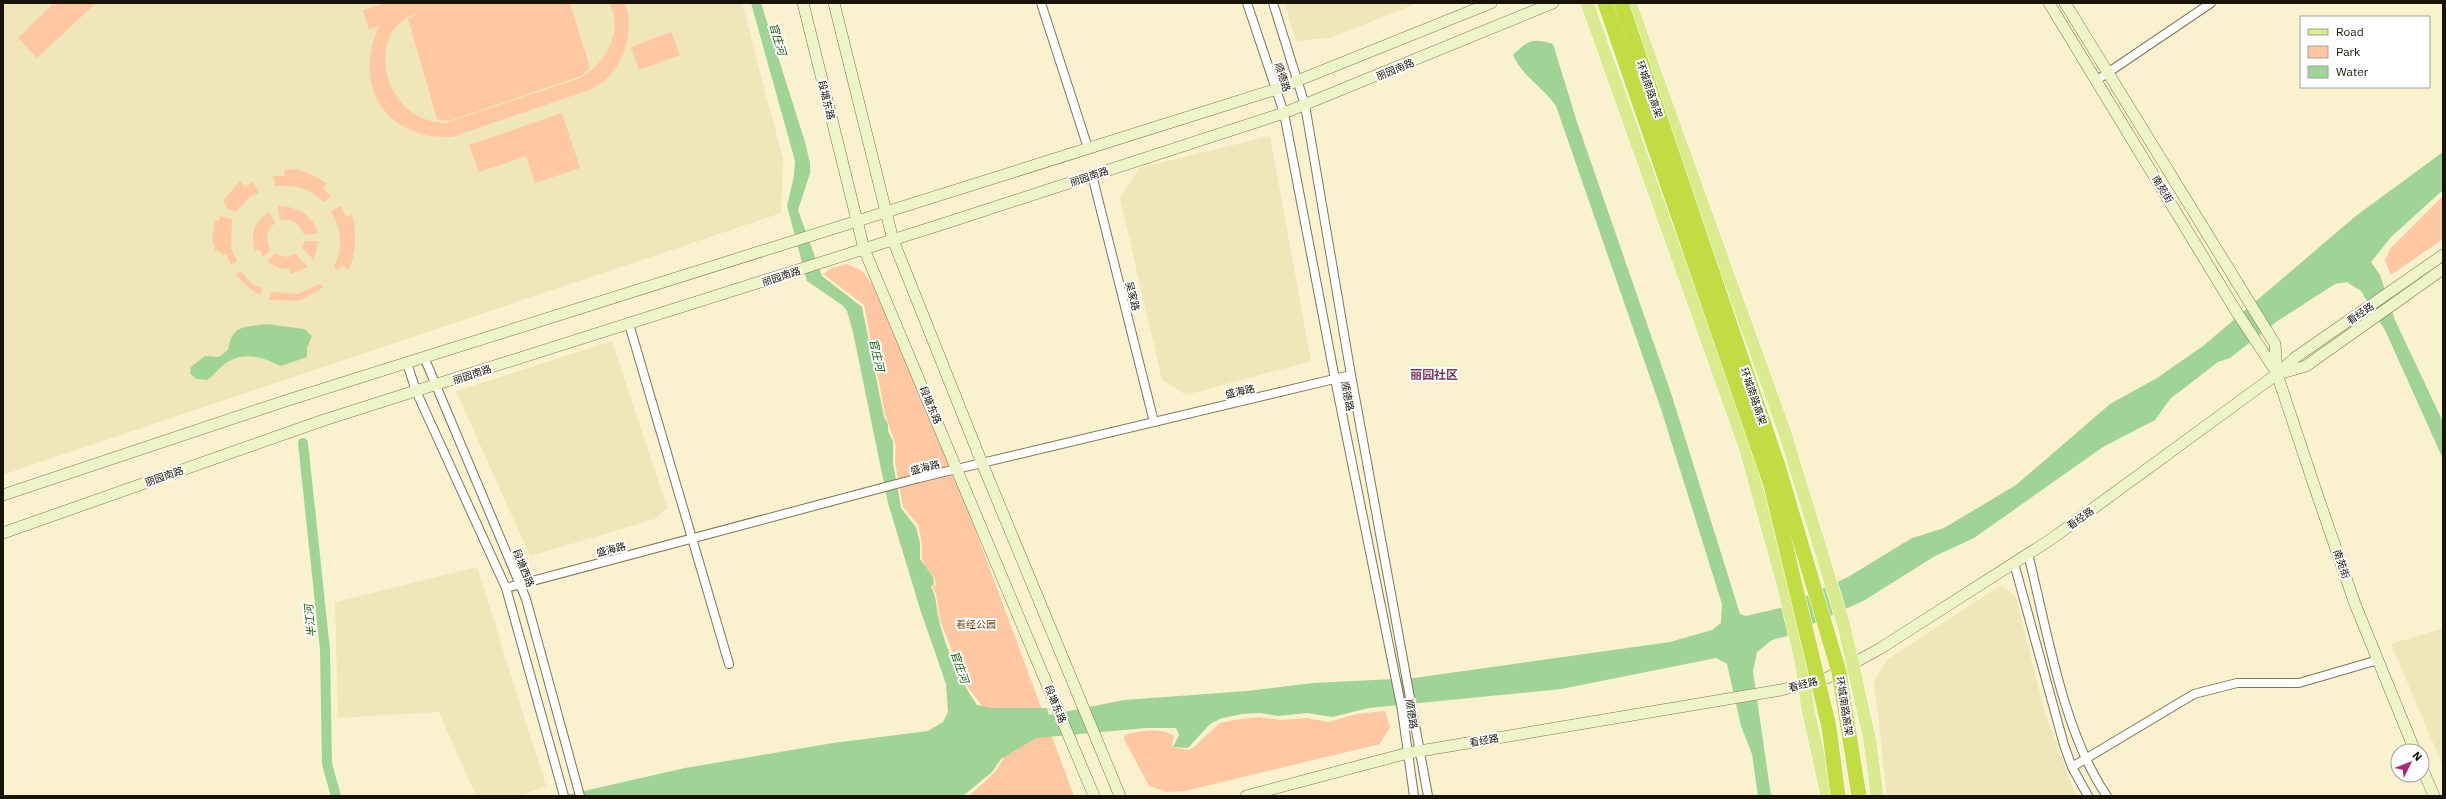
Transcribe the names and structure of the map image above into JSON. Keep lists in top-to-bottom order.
{
  "streets": {
    "highway": ["环城南路高架"],
    "main road": [
      "丽园南路",
      "段塘东路",
      "南苑街",
      "看经路"
    ],
    "street": [
      "顺德路",
      "吴家路",
      "盛海路",
      "段塘西路"
    ]
  },
  "crossings": [
    ["丽园南路", "顺德路"],
    ["丽园南路", "段塘东路"],
    ["丽园南路", "吴家路"],
    ["丽园南路", "段塘西路"],
    ["顺德路", "看经路"],
    ["顺德路", "盛海路"],
    ["段塘东路", "盛海路"],
    ["南苑街", "看经路"],
    ["吴家路", "盛海路"],
    ["盛海路", "段塘西路"]
  ],
  "districts": ["丽园社区"],
  "water": ["官庄河", "半江河"],
  "parks": ["看经公园"],
  "legend": ["Road", "Park", "Water"],
  "north": "top right"
}
